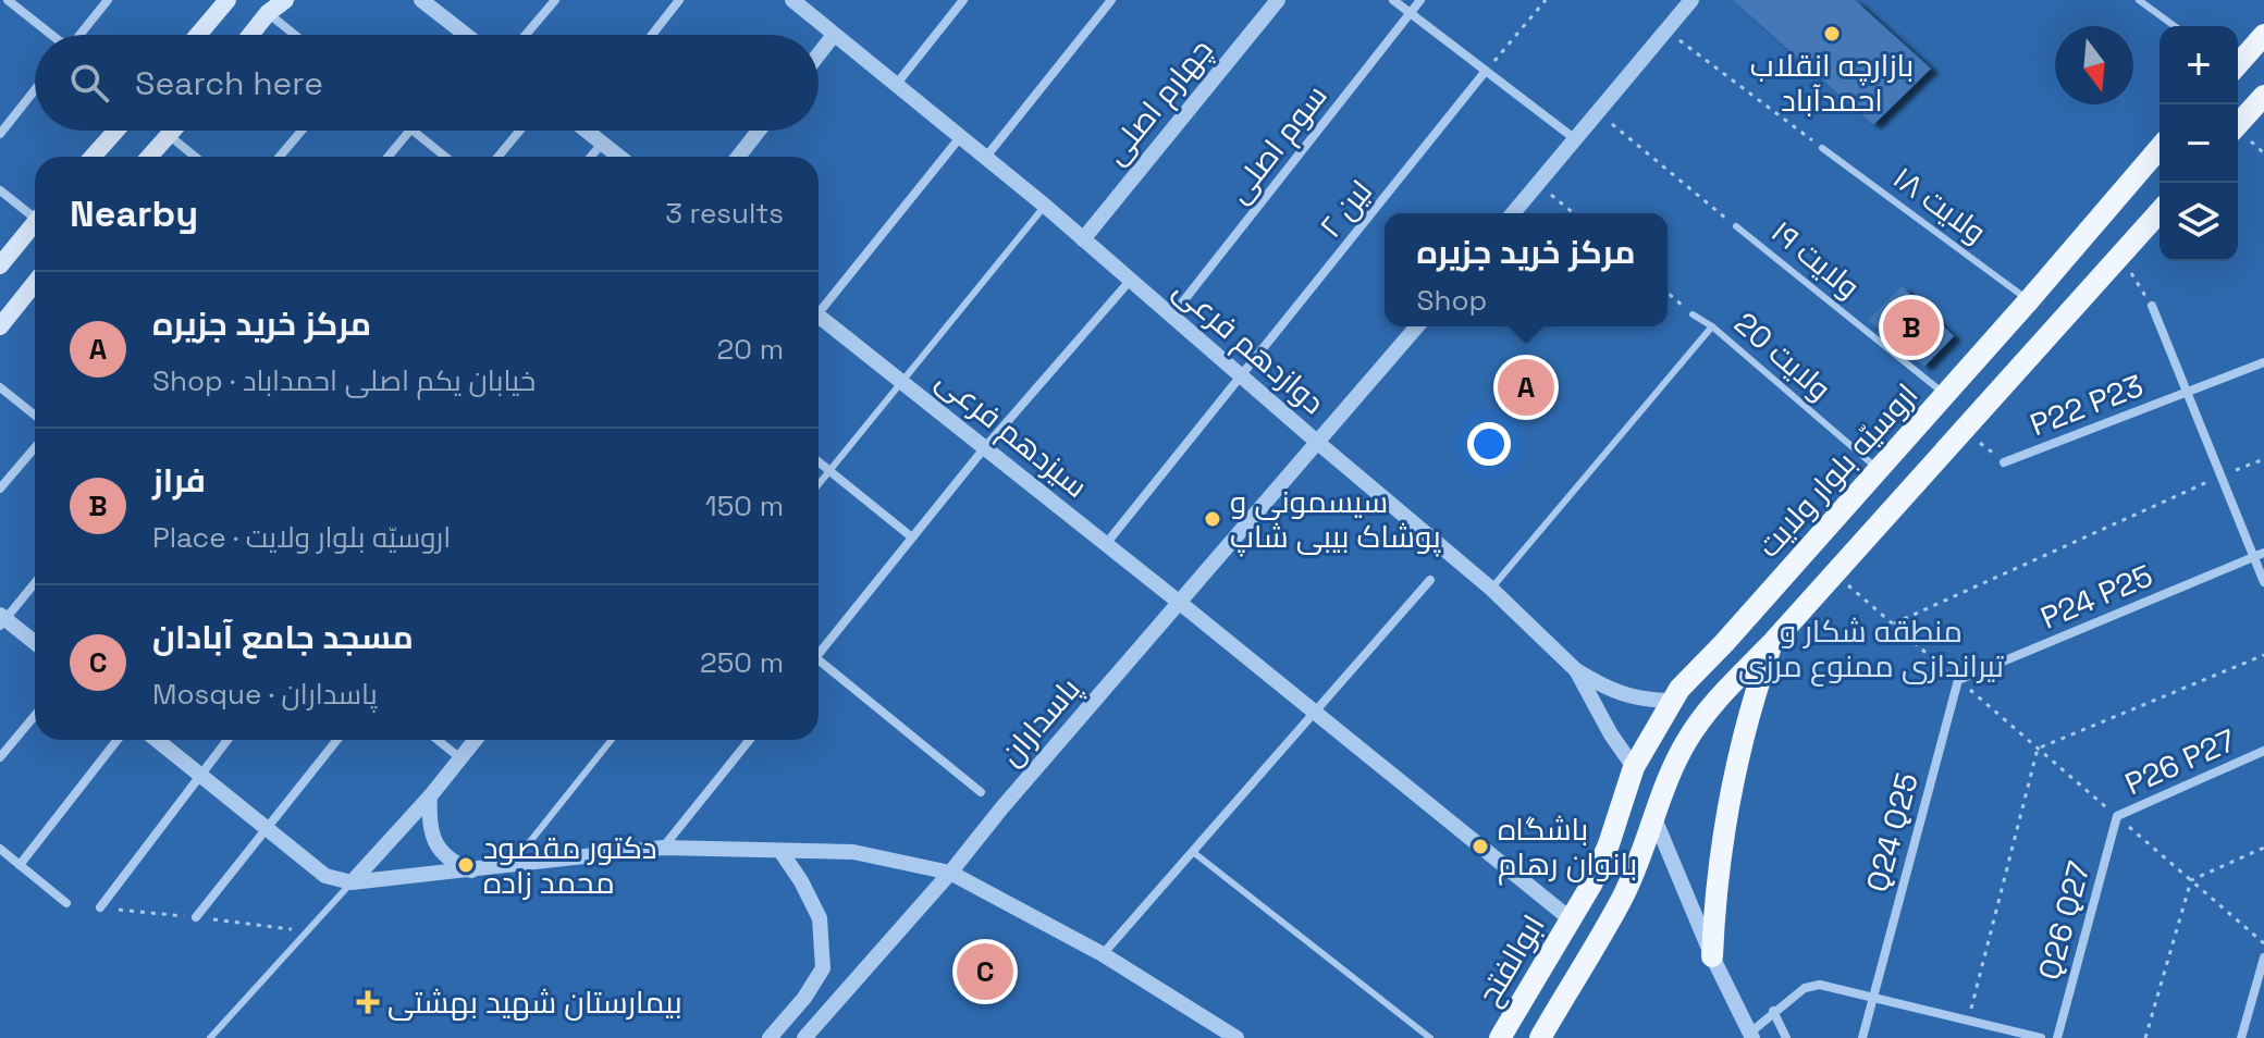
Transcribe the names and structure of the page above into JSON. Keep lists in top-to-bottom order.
{
  "streets": {
    "main road": ["اروسیّه بلوار ولایت", "ابوالفتح"],
    "street": [
      "چهارم اصلی",
      "سوم اصلی",
      "لین ۲",
      "دوازدهم فرعی",
      "P22 P23",
      "سیزدهم فرعی",
      "P24 P25",
      "پاسداران",
      "P26 P27",
      "Q24 Q25",
      "Q26 Q27"
    ],
    "lane": ["ولایت ۱۸", "ولایت ۱۹", "ولایت 20"]
  },
  "crossings": [
    ["چهارم اصلی", "دوازدهم فرعی"],
    ["سوم اصلی", "دوازدهم فرعی"],
    ["ولایت ۱۸", "اروسیّه بلوار ولایت"],
    ["لین ۲", "دوازدهم فرعی"],
    ["لین ۲", "سیزدهم فرعی"],
    ["ولایت ۱۹", "اروسیّه بلوار ولایت"],
    ["دوازدهم فرعی", "اروسیّه بلوار ولایت"],
    ["دوازدهم فرعی", "پاسداران"],
    ["دوازدهم فرعی", "ابوالفتح"],
    ["ولایت 20", "اروسیّه بلوار ولایت"],
    ["سیزدهم فرعی", "پاسداران"],
    ["سیزدهم فرعی", "ابوالفتح"],
    ["اروسیّه بلوار ولایت", "ابوالفتح"],
    ["P24 P25", "Q24 Q25"],
    ["P26 P27", "Q26 Q27"]
  ],
  "parks": ["منطقه شکار و تیراندازی ممنوع مرزی"],
  "places": {
    "other": [
      "بازارچه انقلاب احمدآباد",
      "سیسمونی و پوشاک بیبی شاپ",
      "باشگاه بانوان رهام",
      "دكتور مقصود محمد زاده"
    ],
    "health": ["بیمارستان شهید بهشتی"]
  },
  "north": "bottom",
  "page": {
    "map_buttons": ["+", "−"],
    "search": "Search here",
    "heading": ["Nearby", "3 results"],
    "popup": ["مرکز خرید جزیره", "Shop"],
    "list": [
      {
        "mark": "A",
        "name": "مرکز خرید جزیره",
        "note": "Shop · خیابان یکم اصلی احمداباد",
        "value": "20 m"
      },
      {
        "mark": "B",
        "name": "فراز",
        "note": "Place · اروسیّه بلوار ولایت",
        "value": "150 m"
      },
      {
        "mark": "C",
        "name": "مسجد جامع آبادان",
        "note": "Mosque · پاسداران",
        "value": "250 m"
      }
    ],
    "pins": ["B", "A", "C"]
  }
}
